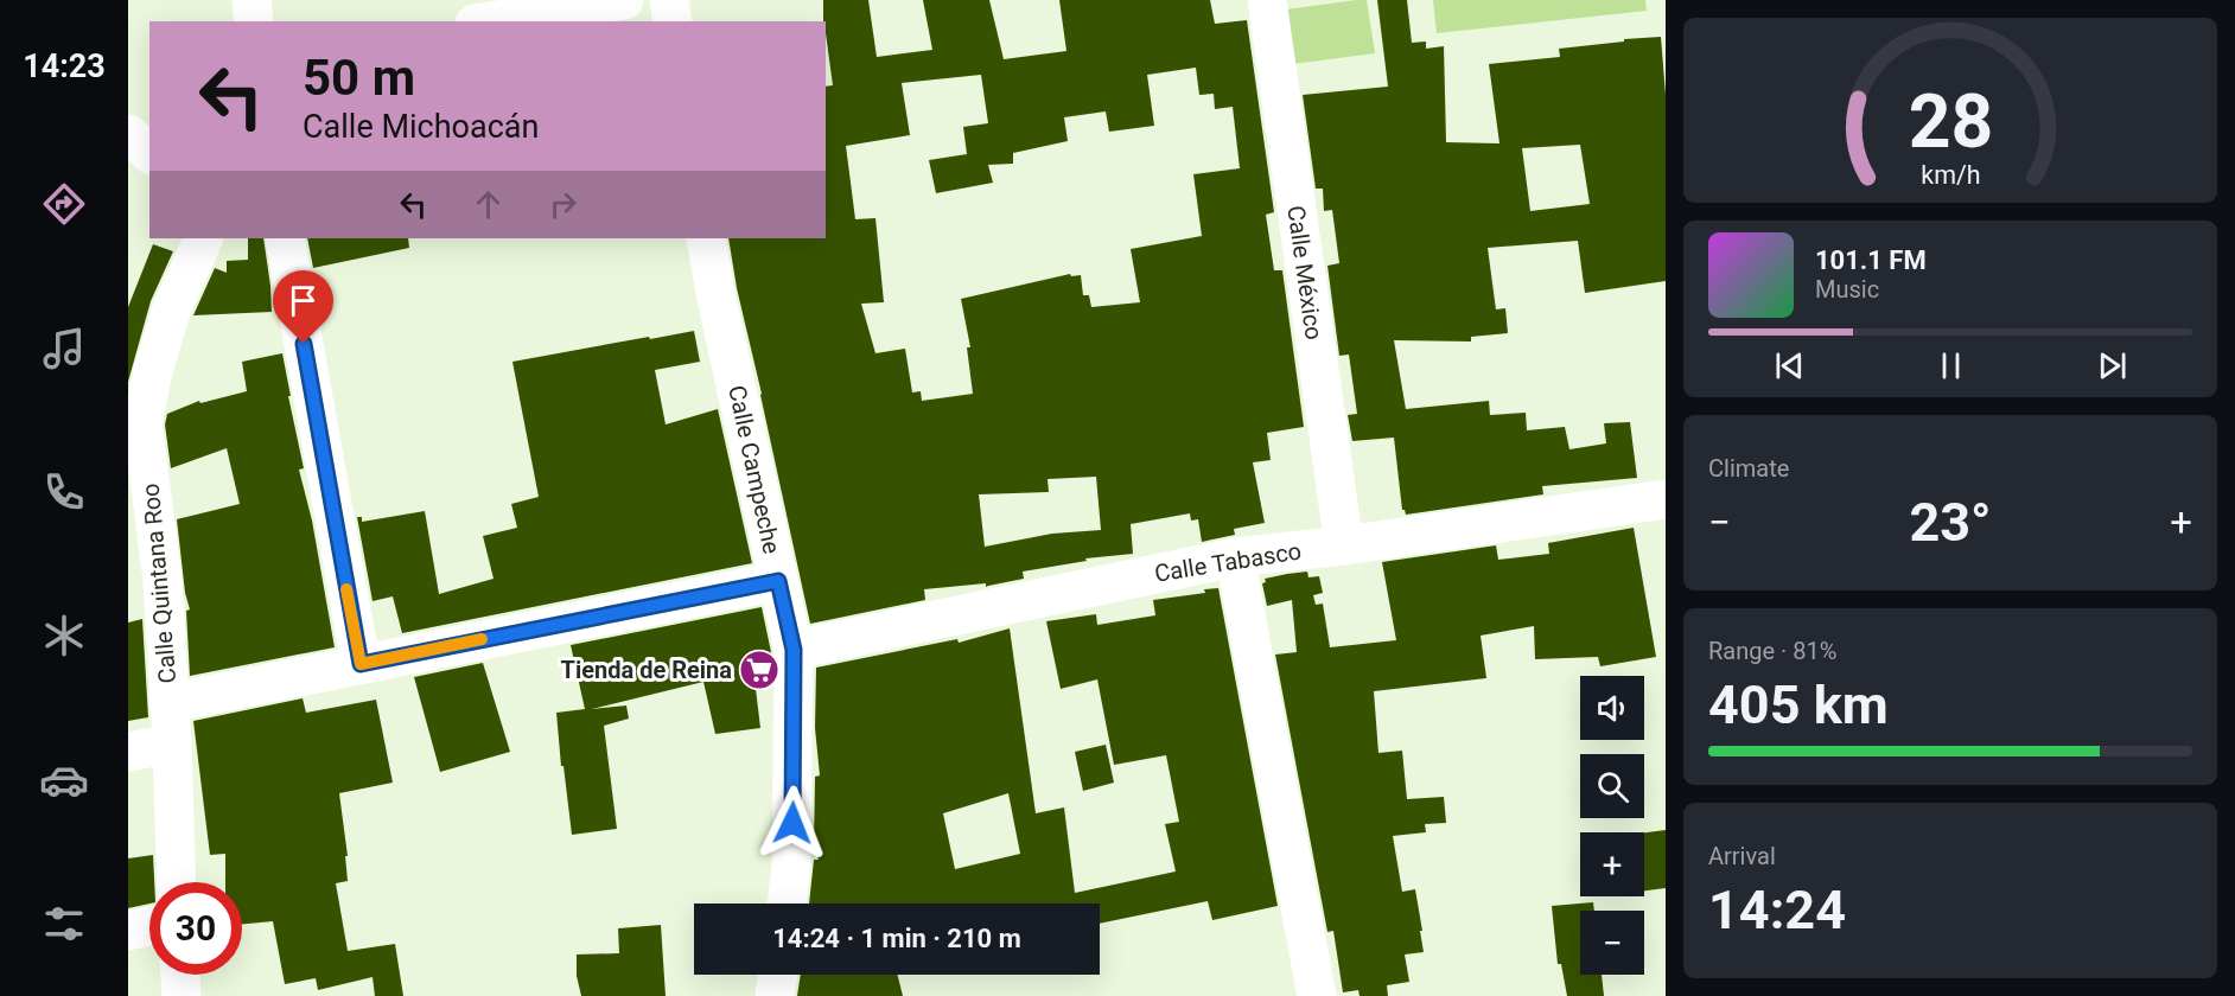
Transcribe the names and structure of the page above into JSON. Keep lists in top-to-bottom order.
{
  "streets": {
    "street": [
      "Calle México",
      "Calle Campeche",
      "Calle Tabasco",
      "Calle Quintana Roo"
    ]
  },
  "crossings": [
    ["Calle México", "Calle Tabasco"],
    ["Calle Campeche", "Calle Tabasco"]
  ],
  "places": {
    "supermarket": ["Tienda de Reina"]
  },
  "page": {
    "tabs": "14:23",
    "turn": ["50 m", "Calle Michoacán"],
    "song": ["101.1 FM", "Music"],
    "tile": [
      "Climate",
      ["Range · 81%", "405 km"],
      ["Arrival", "14:24"]
    ],
    "heat": ["−", "23°", "+"],
    "map_buttons": ["+", "−"],
    "limit": "30",
    "trip": "14:24 · 1 min · 210 m",
    "gauge": ["28", "km/h"]
  }
}
